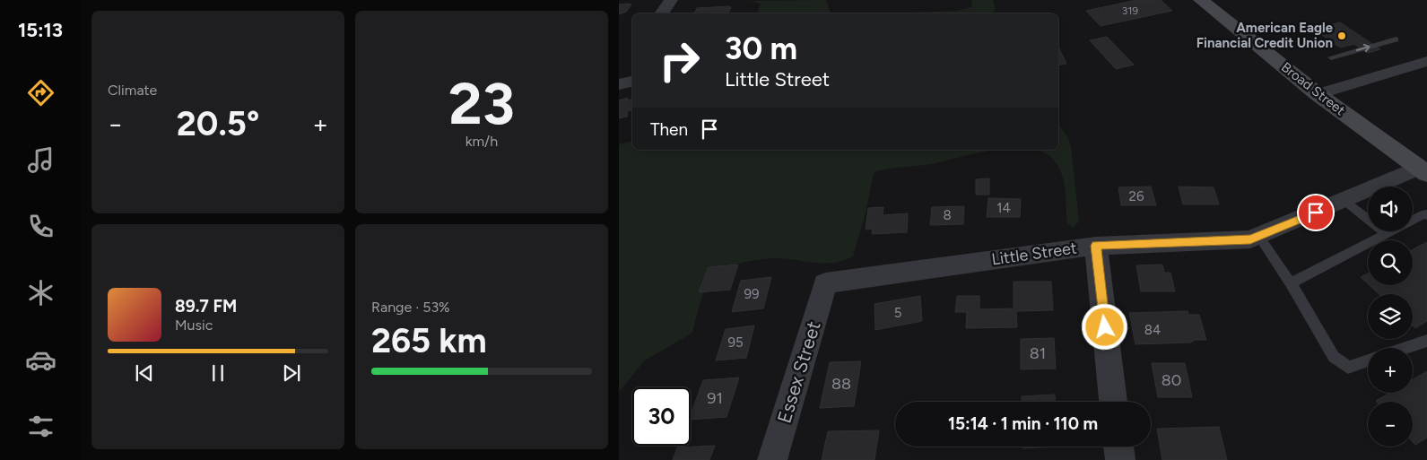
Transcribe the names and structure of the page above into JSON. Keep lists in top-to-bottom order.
{
  "streets": {
    "main road": ["Broad Street"],
    "street": ["Little Street", "Essex Street"]
  },
  "crossings": [
    ["Broad Street", "Little Street"],
    ["Little Street", "Essex Street"]
  ],
  "places": ["American Eagle Financial Credit Union"],
  "house_numbers": [
    "319",
    "26",
    "14",
    "8",
    "99",
    "5",
    "84",
    "95",
    "81",
    "80",
    "88",
    "91"
  ],
  "page": {
    "tabs": "15:13",
    "tile": [
      "Climate",
      ["23", "km/h"],
      ["Range · 53%", "265 km"]
    ],
    "turn": ["30 m", "Little Street"],
    "heat": ["−", "20.5°", "+"],
    "then": "Then",
    "map_buttons": ["+", "−"],
    "song": ["89.7 FM", "Music"],
    "limit": "30",
    "trip": "15:14 · 1 min · 110 m"
  }
}
